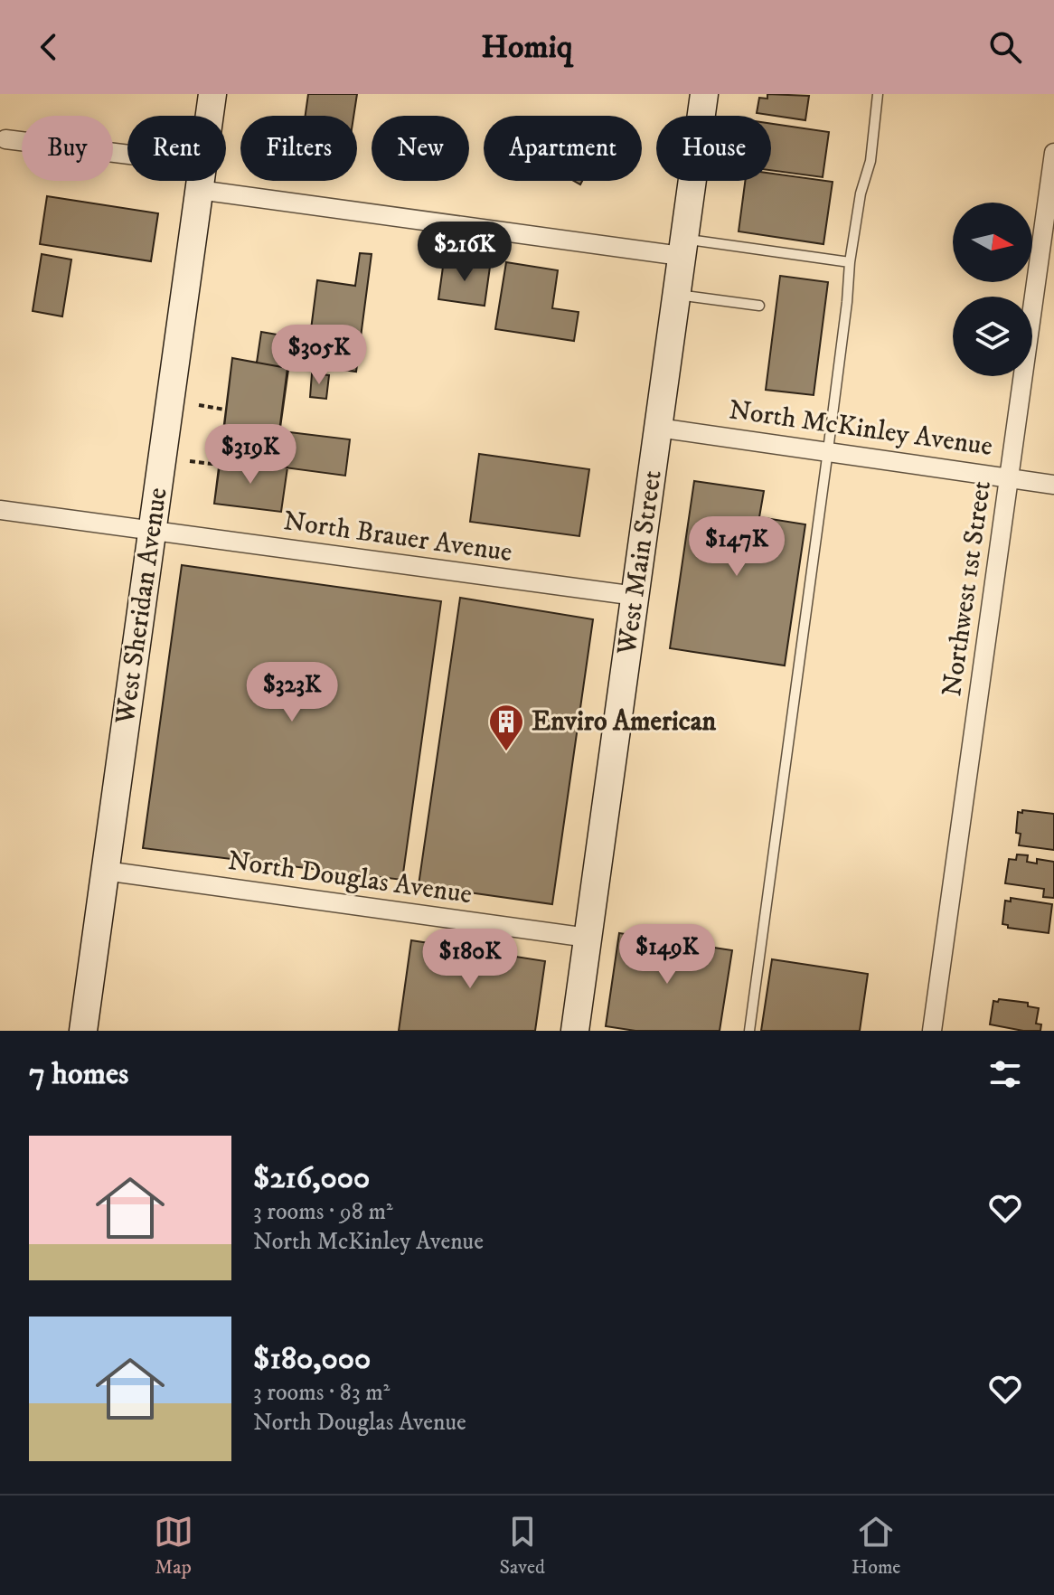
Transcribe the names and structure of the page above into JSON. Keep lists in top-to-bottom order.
{
  "streets": {
    "main road": ["West Main Street", "West Sheridan Avenue"],
    "street": [
      "North McKinley Avenue",
      "North Brauer Avenue",
      "Northwest 1st Street",
      "North Douglas Avenue"
    ]
  },
  "crossings": [
    ["North McKinley Avenue", "West Main Street"],
    ["North McKinley Avenue", "Northwest 1st Street"],
    ["North Brauer Avenue", "West Main Street"],
    ["North Brauer Avenue", "West Sheridan Avenue"],
    ["West Main Street", "North Douglas Avenue"],
    ["West Sheridan Avenue", "North Douglas Avenue"]
  ],
  "places": {
    "building": ["Enviro American"]
  },
  "north": "right",
  "page": {
    "header": "Homiq",
    "chip": [
      "Buy",
      "Rent",
      "Filters",
      "New",
      "Apartment",
      "House"
    ],
    "price": [
      "$216K",
      "$305K",
      "$319K",
      "$147K",
      "$323K",
      "$149K",
      "$180K"
    ],
    "heading": "7 homes",
    "list": [
      {
        "name": "$216,000",
        "note": "3 rooms · 98 m² · North McKinley Avenue"
      },
      {
        "name": "$180,000",
        "note": "3 rooms · 83 m² · North Douglas Avenue"
      }
    ],
    "tabs": ["Map", "Saved", "Home"]
  }
}
